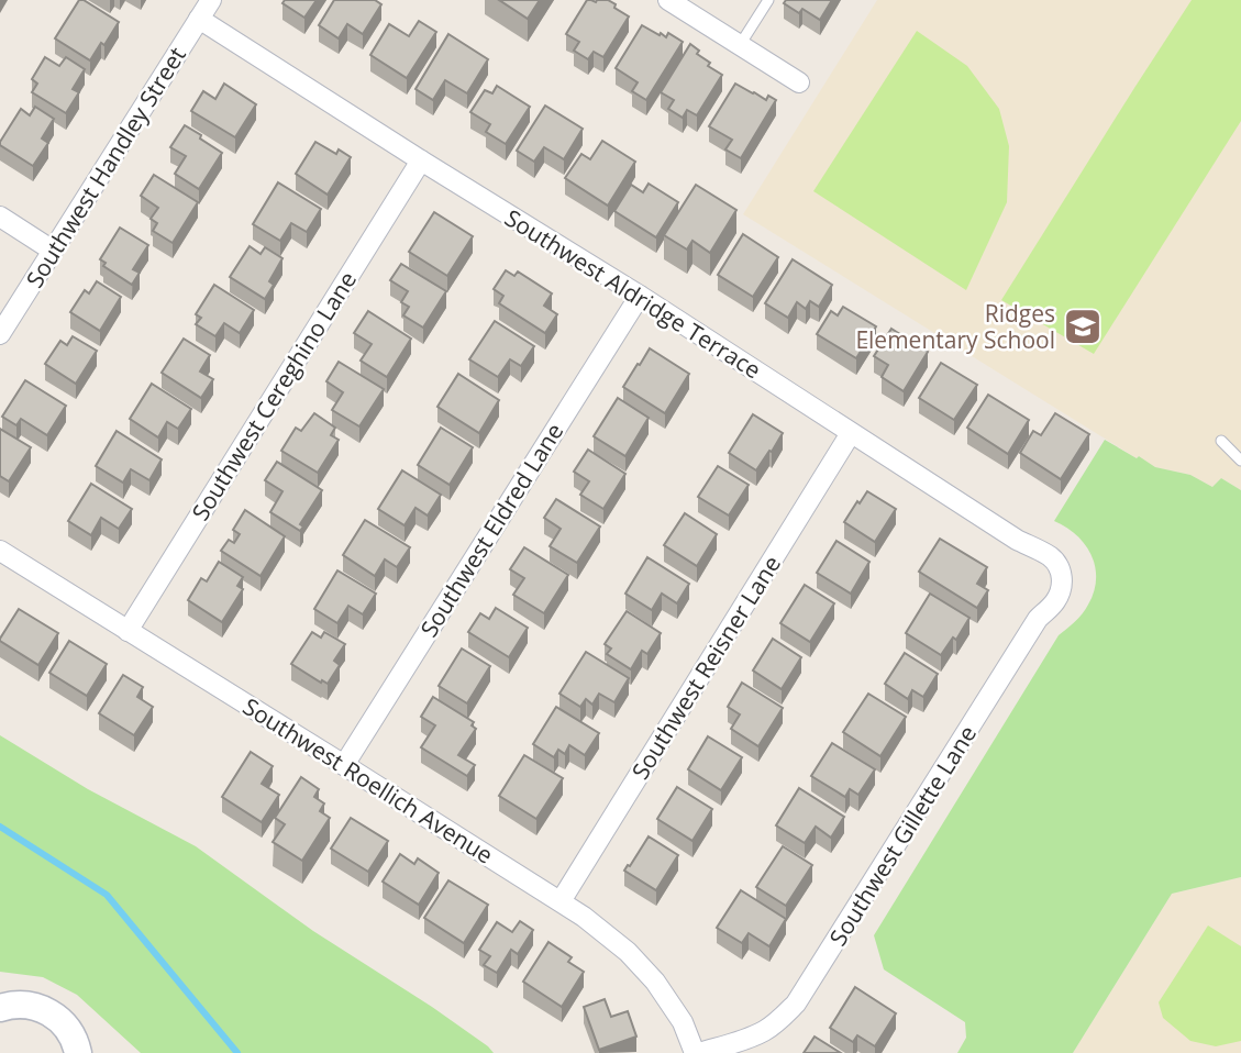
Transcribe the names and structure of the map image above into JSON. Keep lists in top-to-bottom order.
{
  "streets": {
    "street": [
      "Southwest Handley Street",
      "Southwest Aldridge Terrace",
      "Southwest Cereghino Lane",
      "Southwest Eldred Lane",
      "Southwest Reisner Lane",
      "Southwest Roellich Avenue",
      "Southwest Gillette Lane"
    ]
  },
  "crossings": [
    ["Southwest Handley Street", "Southwest Aldridge Terrace"],
    ["Southwest Aldridge Terrace", "Southwest Cereghino Lane"],
    ["Southwest Aldridge Terrace", "Southwest Eldred Lane"],
    ["Southwest Aldridge Terrace", "Southwest Reisner Lane"],
    ["Southwest Aldridge Terrace", "Southwest Gillette Lane"],
    ["Southwest Cereghino Lane", "Southwest Roellich Avenue"],
    ["Southwest Eldred Lane", "Southwest Roellich Avenue"],
    ["Southwest Reisner Lane", "Southwest Roellich Avenue"],
    ["Southwest Roellich Avenue", "Southwest Gillette Lane"]
  ],
  "places": {
    "school or university": ["Ridges Elementary School"]
  }
}
